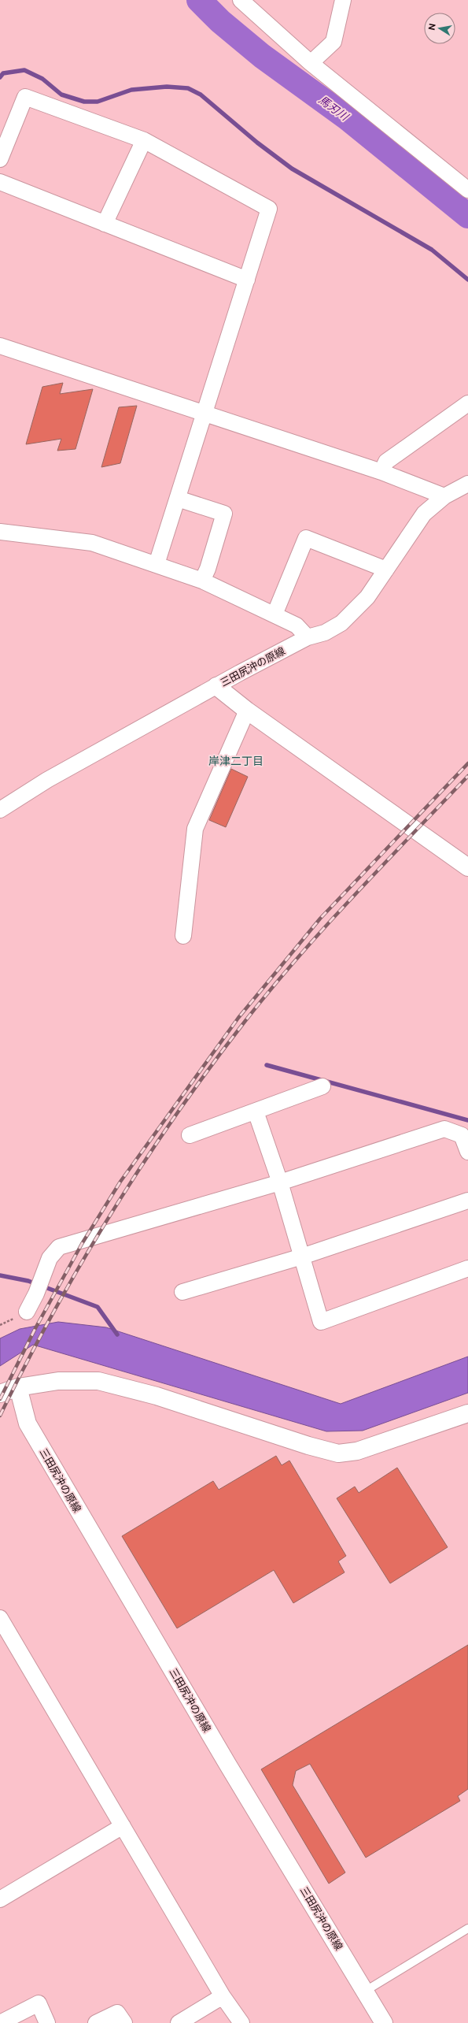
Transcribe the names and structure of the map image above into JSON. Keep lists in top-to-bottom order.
{
  "streets": {
    "street": ["三田尻沖の原線"]
  },
  "districts": ["岸津二丁目"],
  "water": ["馬刃川"],
  "north": "left"
}
